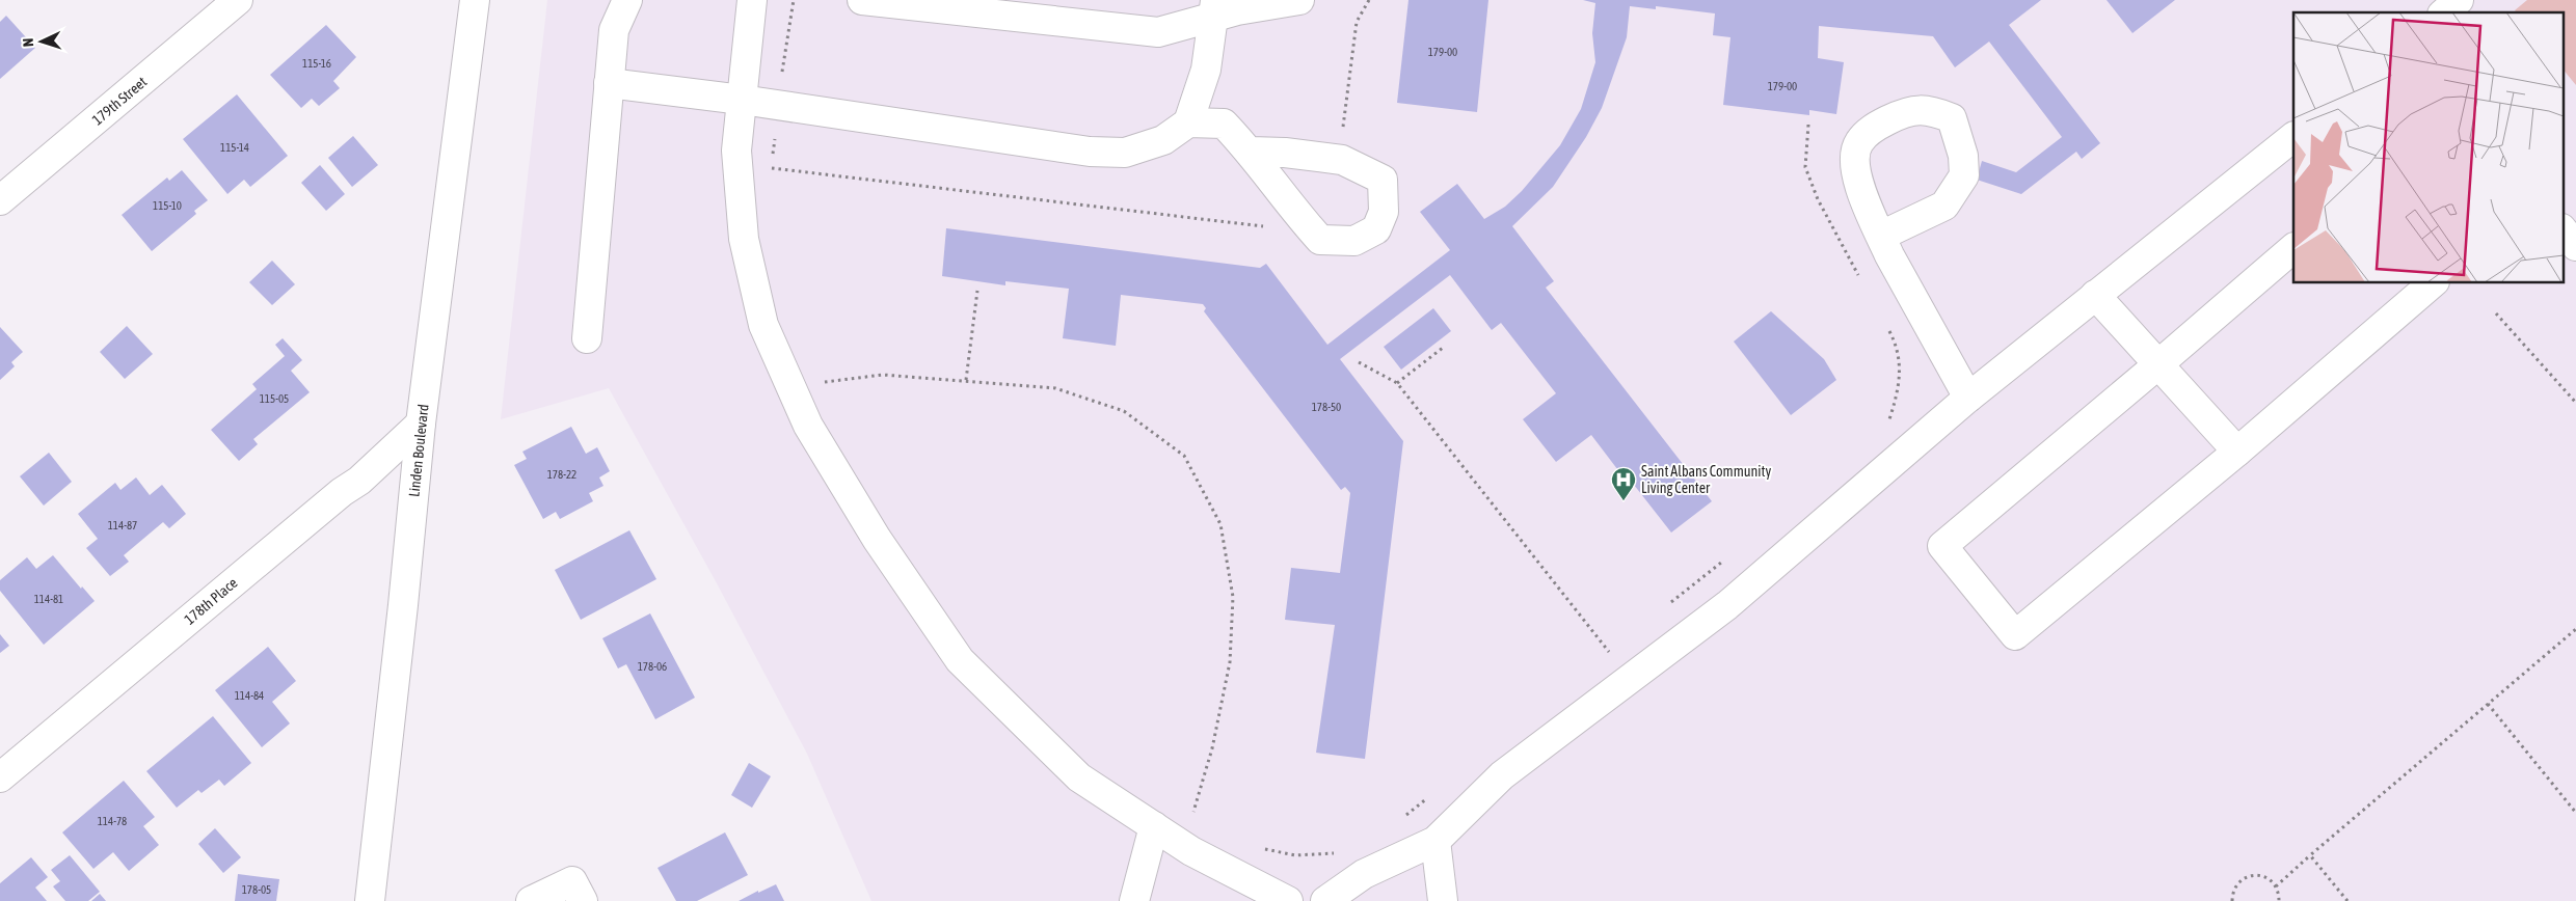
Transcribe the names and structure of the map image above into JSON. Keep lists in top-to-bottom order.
{
  "streets": {
    "street": ["179th Street", "Linden Boulevard", "178th Place"]
  },
  "crossings": [
    ["Linden Boulevard", "178th Place"]
  ],
  "places": {
    "hospital": ["Saint Albans Community Living Center"]
  },
  "house_numbers": [
    "179-00",
    "115-16",
    "179-00",
    "115-14",
    "115-10",
    "115-05",
    "178-50",
    "178-22",
    "114-87",
    "114-81",
    "178-06",
    "114-84",
    "114-78",
    "178-05"
  ],
  "north": "left"
}
